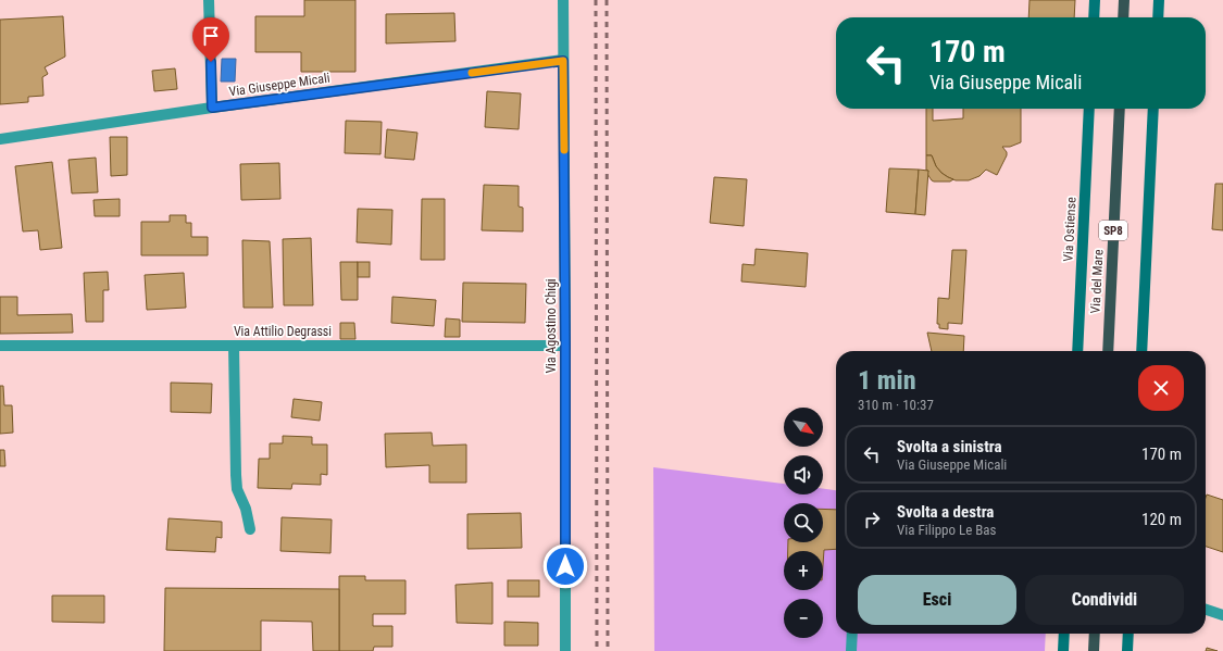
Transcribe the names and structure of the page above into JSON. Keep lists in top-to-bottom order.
{
  "streets": {
    "main road": ["Via Ostiense", "SP8", "Via del Mare"],
    "street": ["Via Giuseppe Micali", "Via Agostino Chigi", "Via Attilio Degrassi"]
  },
  "crossings": [
    ["Via Giuseppe Micali", "Via Agostino Chigi"],
    ["Via Agostino Chigi", "Via Attilio Degrassi"]
  ],
  "north": "bottom right",
  "page": {
    "turn": ["170 m", "Via Giuseppe Micali"],
    "heading": ["1 min", "310 m · 10:37"],
    "map_buttons": ["+", "−"],
    "list": [
      {
        "name": "Svolta a sinistra",
        "note": "Via Giuseppe Micali",
        "value": "170 m"
      },
      {
        "name": "Svolta a destra",
        "note": "Via Filippo Le Bas",
        "value": "120 m"
      }
    ],
    "buttons": ["Esci", "Condividi"]
  }
}
